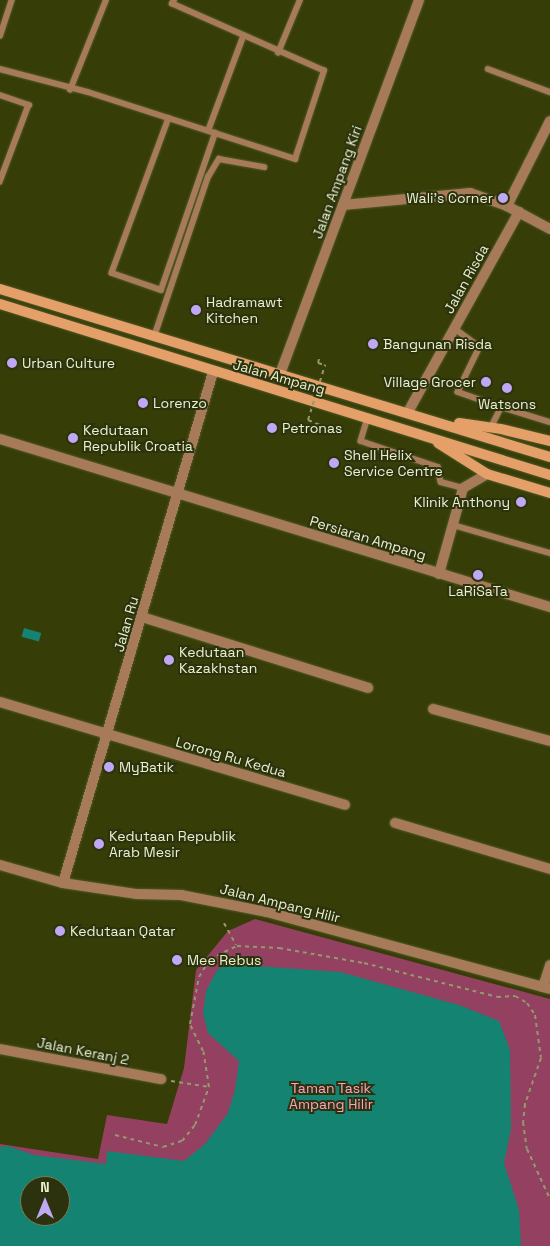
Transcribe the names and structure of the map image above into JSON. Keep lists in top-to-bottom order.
{
  "streets": {
    "main road": ["Jalan Ampang"],
    "street": [
      "Jalan Ampang Kiri",
      "Jalan Risda",
      "Persiaran Ampang",
      "Jalan Ru",
      "Lorong Ru Kedua",
      "Jalan Ampang Hilir",
      "Jalan Keranj 2"
    ]
  },
  "crossings": [
    ["Jalan Ampang Kiri", "Jalan Ampang"],
    ["Jalan Risda", "Jalan Ampang"],
    ["Jalan Ampang", "Jalan Ru"],
    ["Persiaran Ampang", "Jalan Ru"],
    ["Jalan Ru", "Lorong Ru Kedua"],
    ["Jalan Ru", "Jalan Ampang Hilir"]
  ],
  "parks": ["Taman Tasik Ampang Hilir"],
  "places": [
    "Wali's Corner",
    "Hadramawt Kitchen",
    "Bangunan Risda",
    "Urban Culture",
    "Village Grocer",
    "Watsons",
    "Lorenzo",
    "Petronas",
    "Kedutaan Republik Croatia",
    "Shell Helix Service Centre",
    "Klinik Anthony",
    "LaRiSaTa",
    "Kedutaan Kazakhstan",
    "MyBatik",
    "Kedutaan Republik Arab Mesir",
    "Kedutaan Qatar",
    "Mee Rebus"
  ],
  "north": "top"
}
